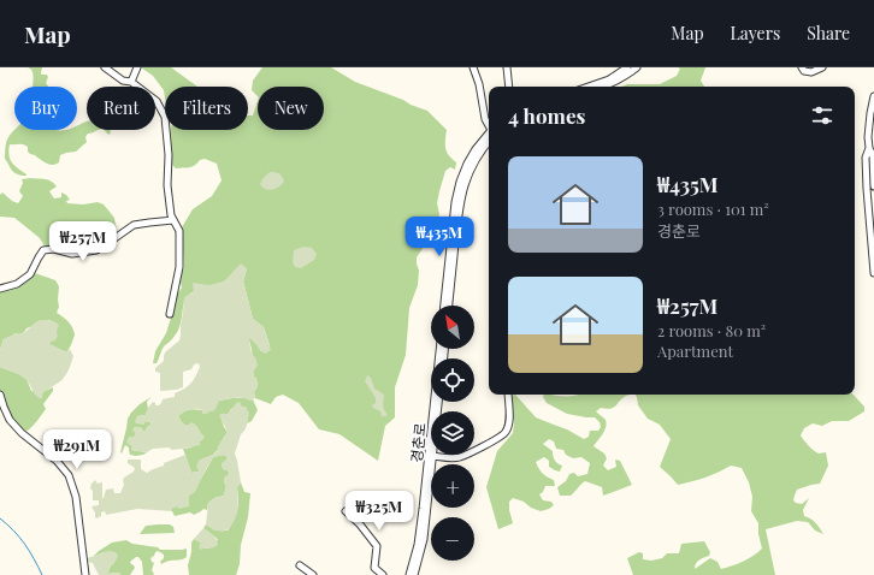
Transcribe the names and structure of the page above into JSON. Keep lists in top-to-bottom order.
{
  "streets": {
    "street": ["경춘로"]
  },
  "north": "top left",
  "page": {
    "header": "Map",
    "nav": ["Map", "Layers", "Share"],
    "chip": [
      "Buy",
      "Rent",
      "Filters",
      "New"
    ],
    "heading": "4 homes",
    "list": [
      {
        "name": "₩435M",
        "note": "3 rooms · 101 m² · 경춘로"
      },
      {
        "name": "₩257M",
        "note": "2 rooms · 80 m² · Apartment"
      }
    ],
    "price": [
      "₩435M",
      "₩257M",
      "₩291M",
      "₩325M"
    ],
    "map_buttons": ["+", "−"]
  }
}
